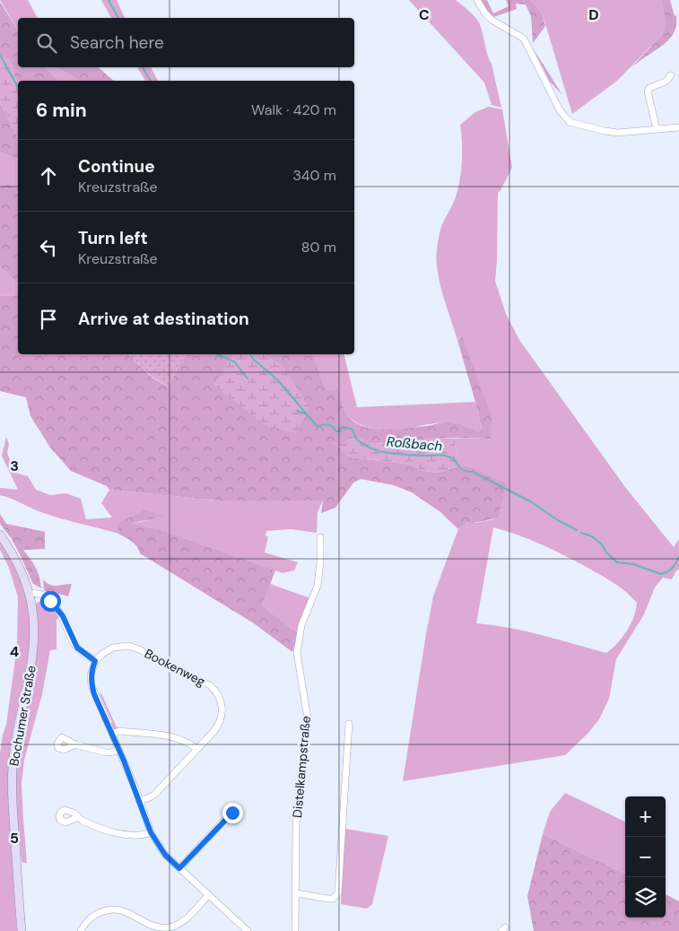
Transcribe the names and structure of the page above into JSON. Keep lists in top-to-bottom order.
{
  "streets": {
    "main road": ["Bochumer Straße"],
    "street": ["Bookenweg", "Distelkampstraße"]
  },
  "water": ["Roßbach"],
  "page": {
    "search": "Search here",
    "heading": ["6 min", "Walk · 420 m"],
    "list": [
      ["Continue", "Kreuzstraße", "340 m"],
      ["Turn left", "Kreuzstraße", "80 m"],
      "Arrive at destination"
    ],
    "map_buttons": ["+", "−"]
  },
  "grid": {
    "columns": ["C", "D"],
    "rows": ["3", "4", "5"]
  }
}
